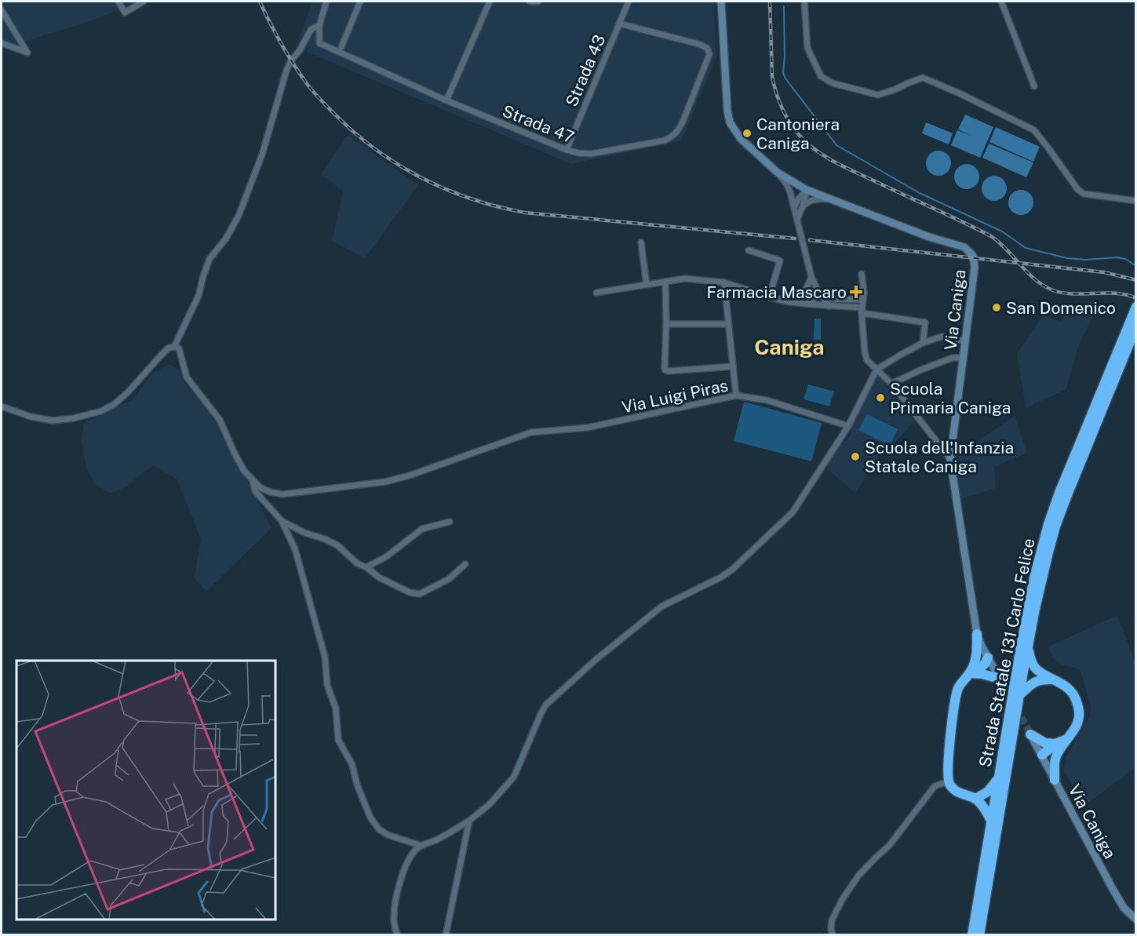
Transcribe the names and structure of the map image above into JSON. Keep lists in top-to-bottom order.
{
  "streets": {
    "highway": ["Strada Statale 131 Carlo Felice"],
    "street": [
      "Strada 43",
      "Strada 47",
      "Via Caniga",
      "Via Luigi Piras"
    ]
  },
  "crossings": [
    ["Strada 43", "Strada 47"]
  ],
  "districts": ["Caniga"],
  "places": {
    "other": [
      "Cantoniera Caniga",
      "San Domenico",
      "Scuola Primaria Caniga",
      "Scuola dell'Infanzia Statale Caniga"
    ],
    "health": ["Farmacia Mascaro"]
  }
}
